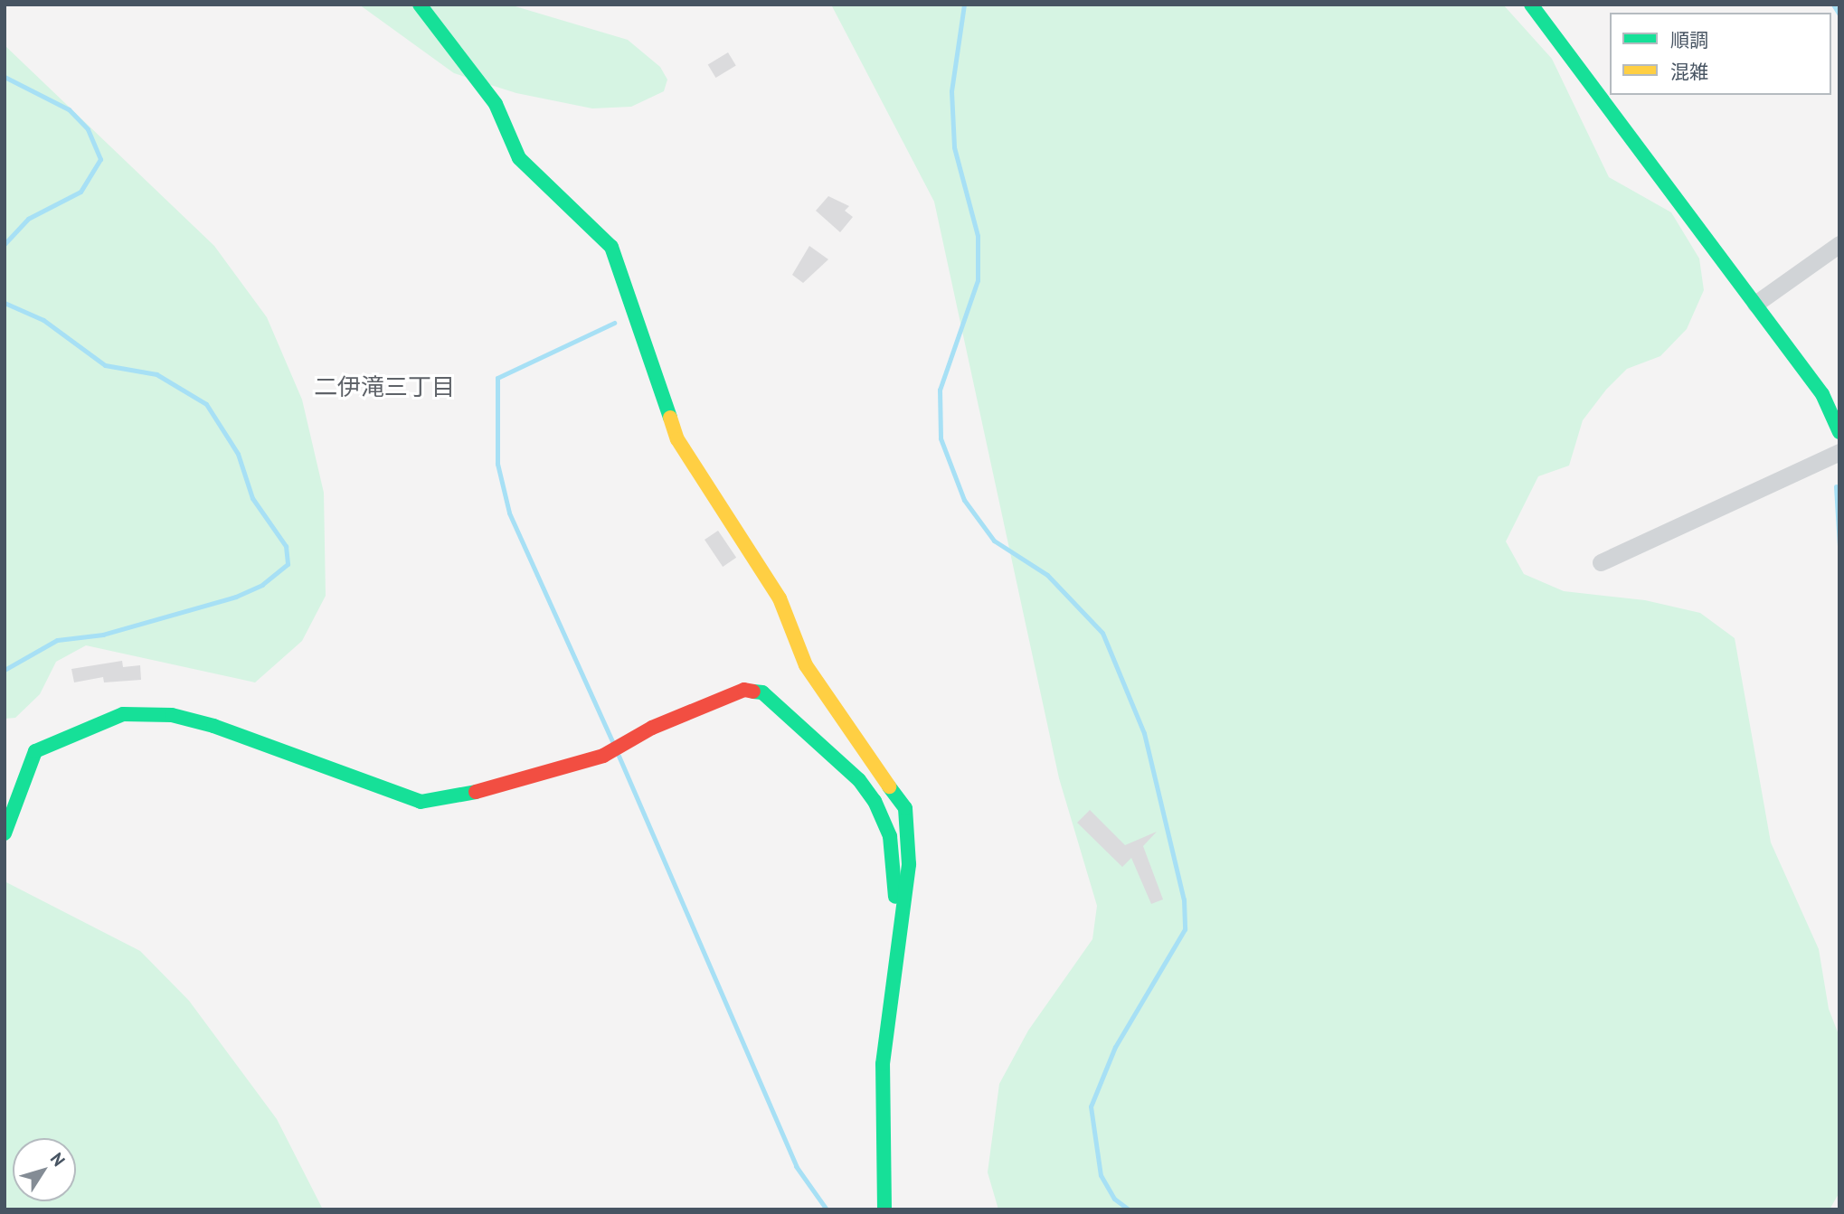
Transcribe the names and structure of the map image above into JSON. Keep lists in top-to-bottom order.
{
  "districts": ["二伊滝三丁目"],
  "legend": ["順調", "混雑"],
  "north": "top right"
}
